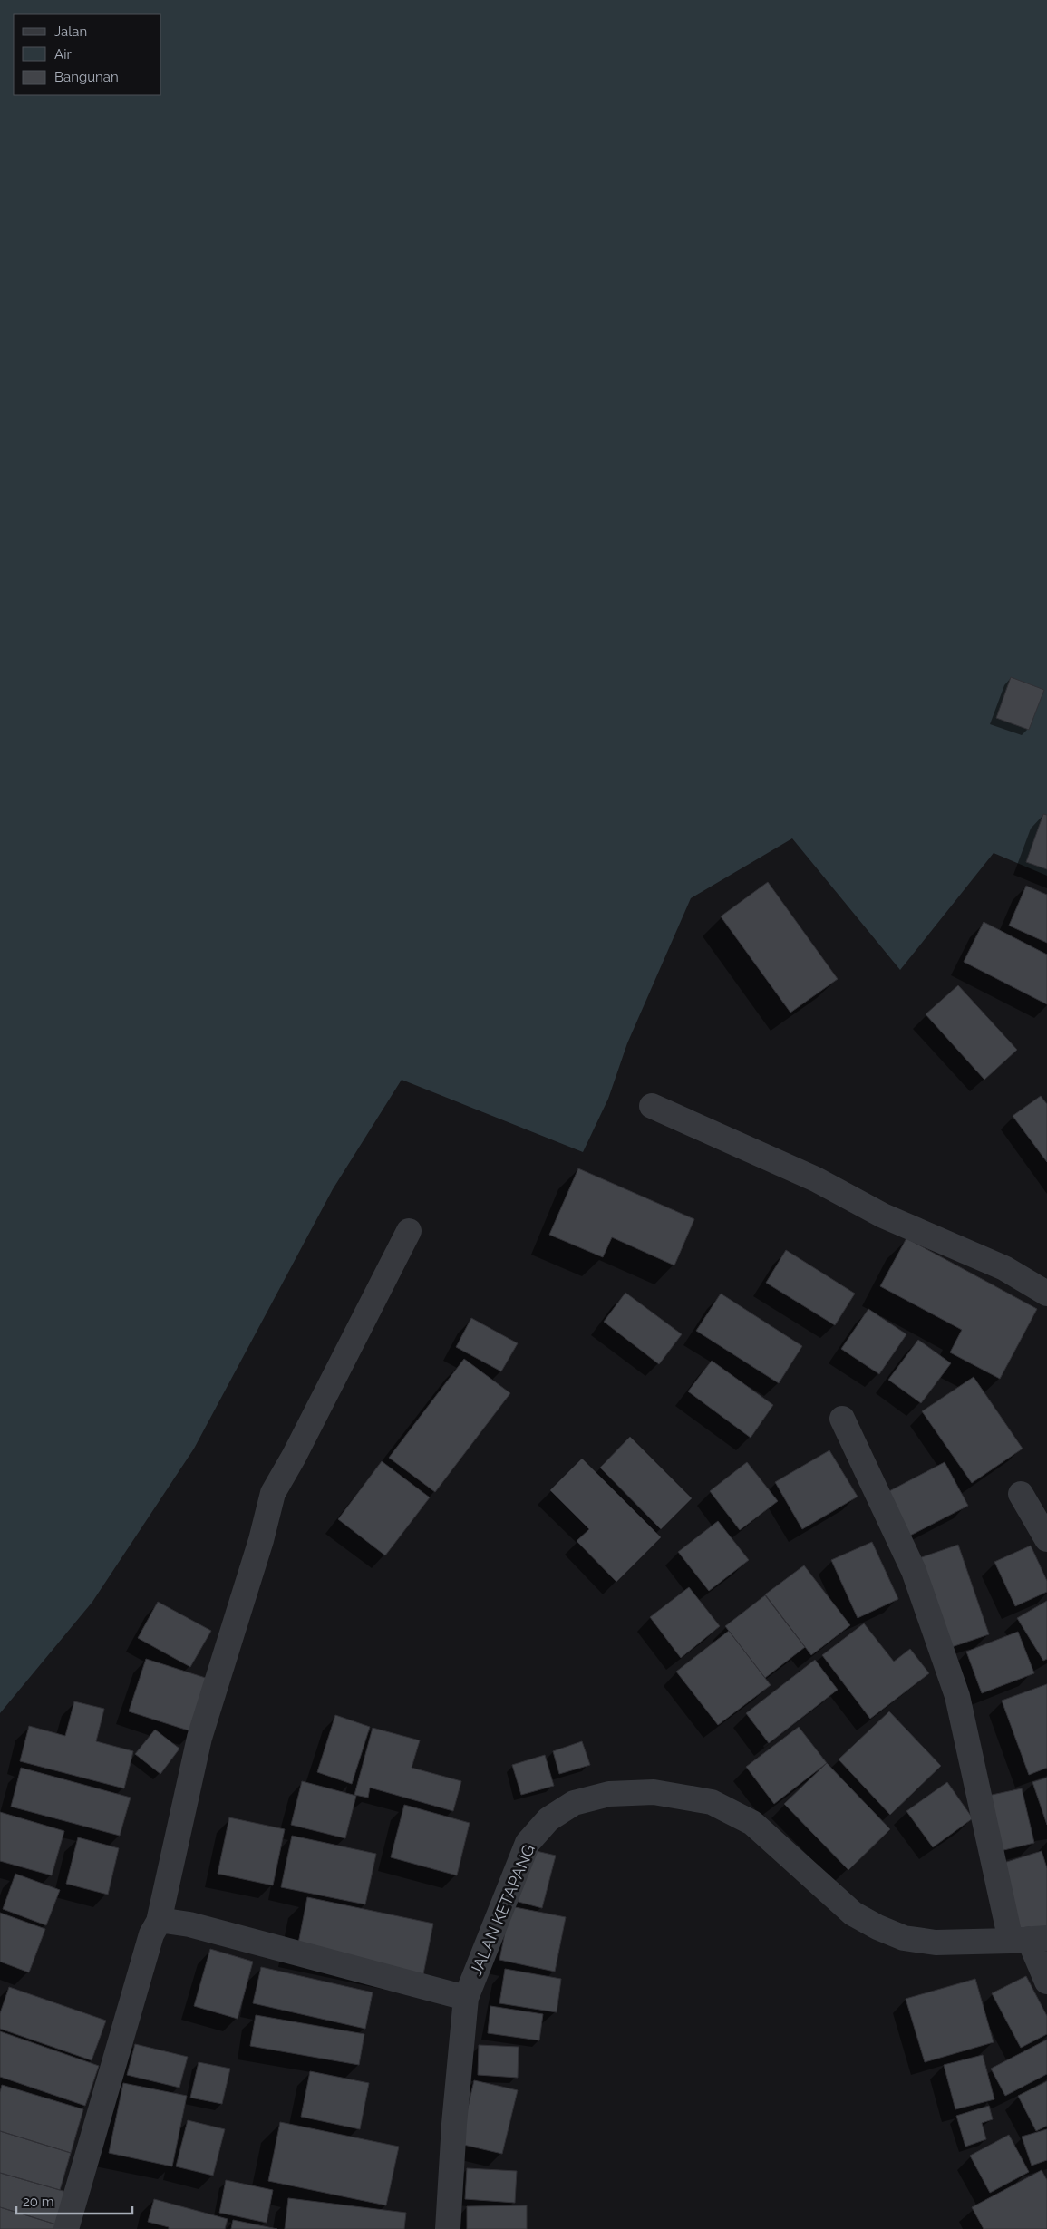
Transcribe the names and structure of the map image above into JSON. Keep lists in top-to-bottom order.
{
  "streets": {
    "street": ["JALAN KETAPANG"]
  },
  "legend": ["Jalan", "Air", "Bangunan"],
  "scale_bar": "20 m"
}
